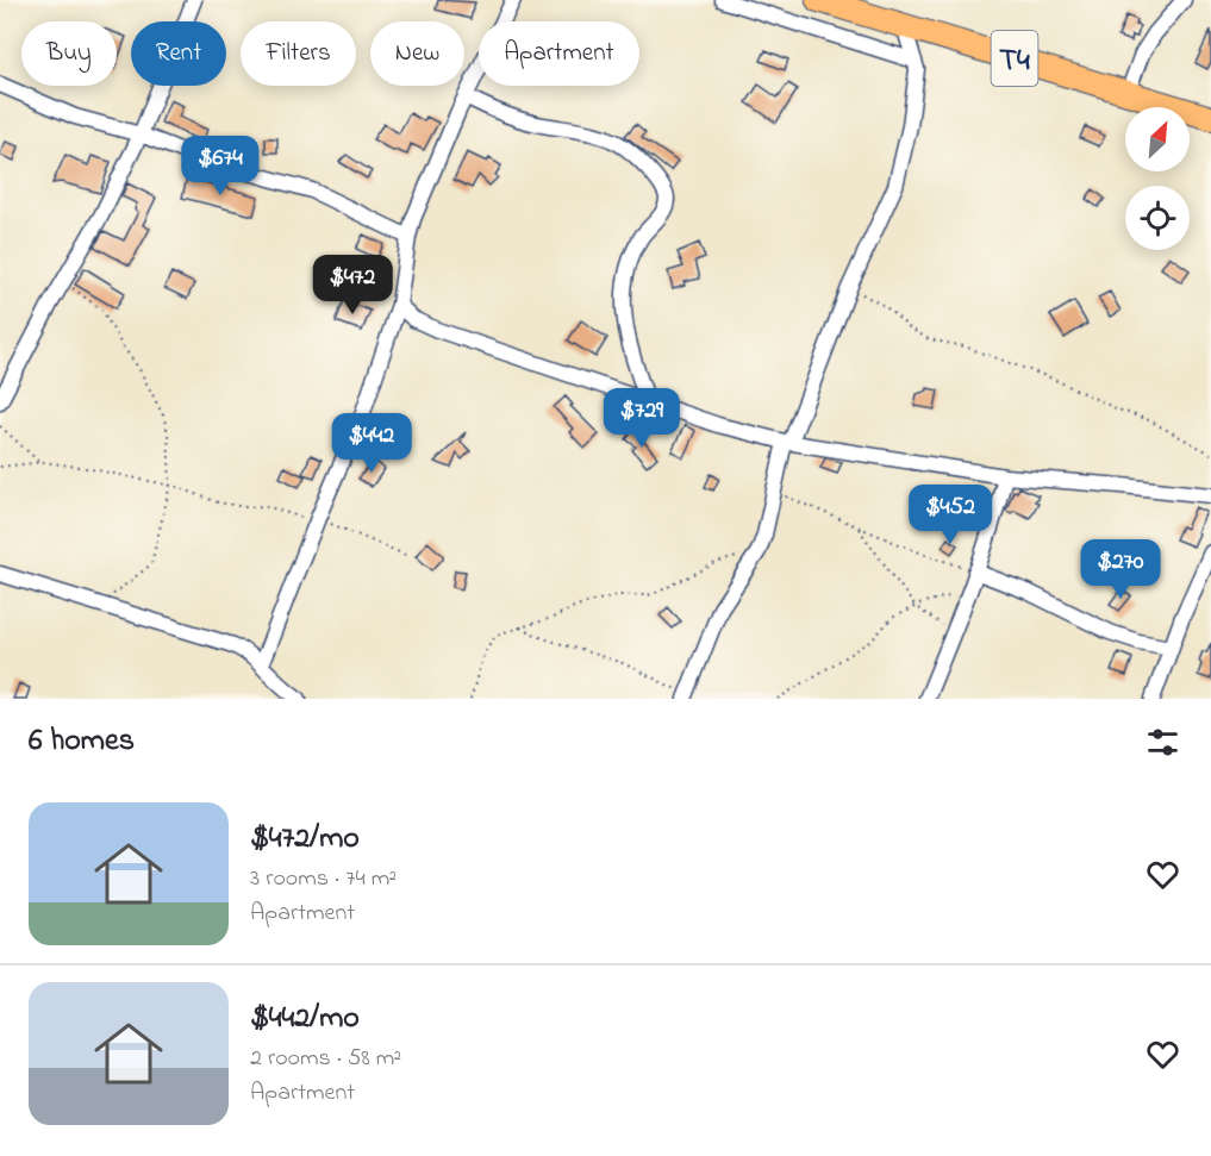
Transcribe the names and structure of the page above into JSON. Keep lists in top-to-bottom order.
{
  "streets": {
    "highway": ["T4"]
  },
  "north": "top right",
  "page": {
    "chip": [
      "Buy",
      "Rent",
      "Filters",
      "New",
      "Apartment"
    ],
    "price": [
      "$674",
      "$472",
      "$729",
      "$442",
      "$452",
      "$270"
    ],
    "heading": "6 homes",
    "list": [
      {
        "name": "$472/mo",
        "note": "3 rooms · 74 m² · Apartment"
      },
      {
        "name": "$442/mo",
        "note": "2 rooms · 58 m² · Apartment"
      }
    ]
  }
}
